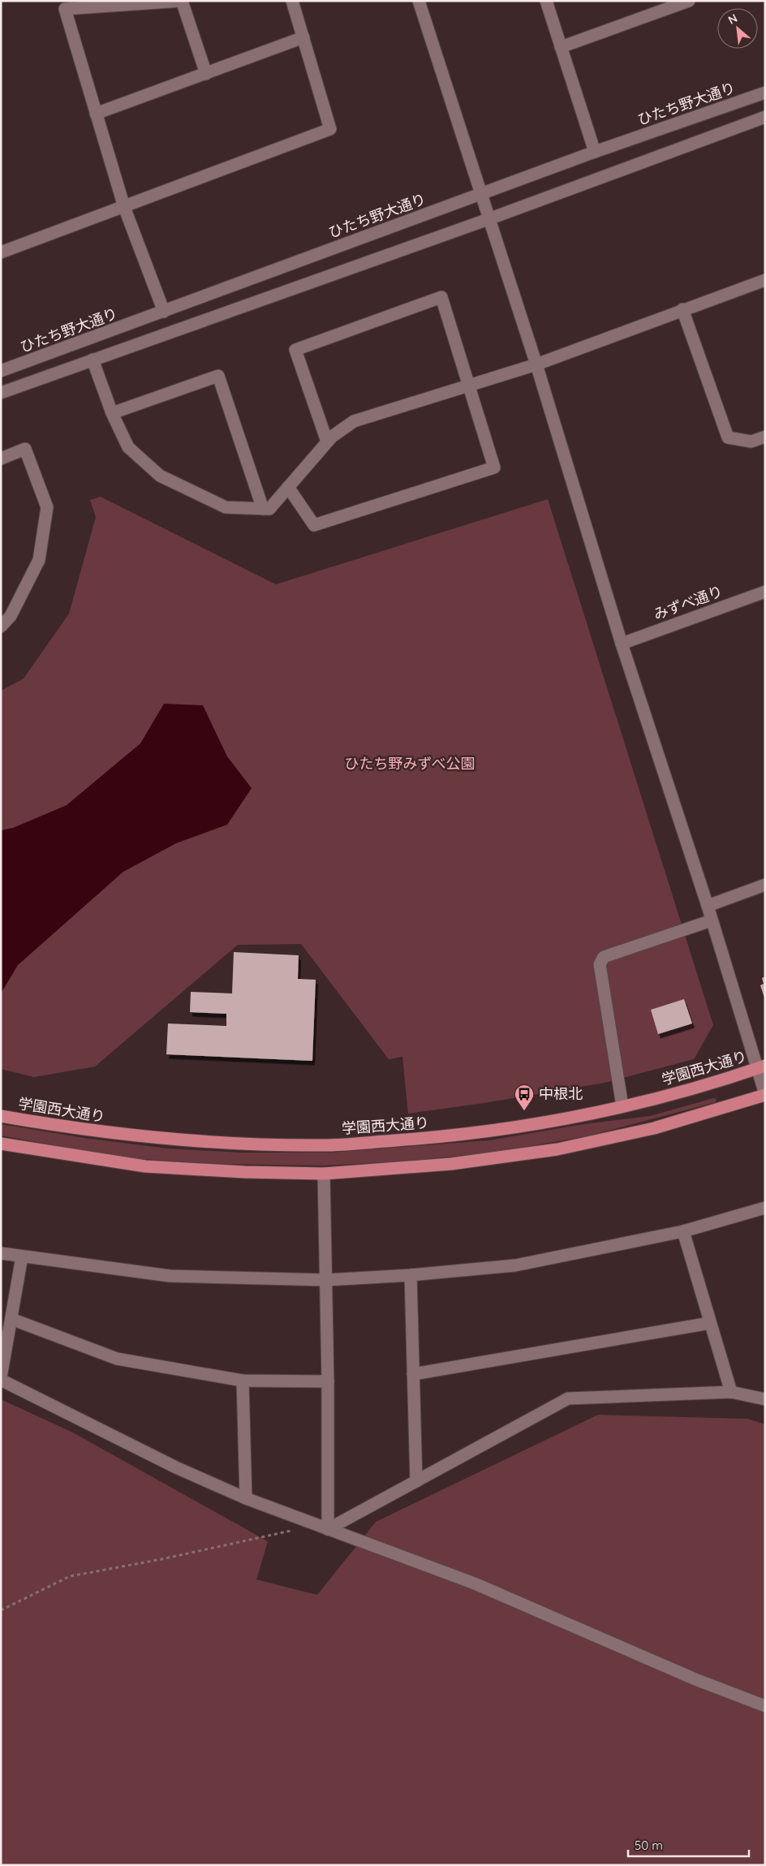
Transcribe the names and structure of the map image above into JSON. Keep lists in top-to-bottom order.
{
  "streets": {
    "main road": ["学園西大通り"],
    "street": ["ひたち野大通り", "みずべ通り"]
  },
  "parks": ["ひたち野みずべ公園"],
  "places": {
    "bus stop": ["中根北"]
  },
  "scale_bar": "50 m",
  "north": "top left"
}
